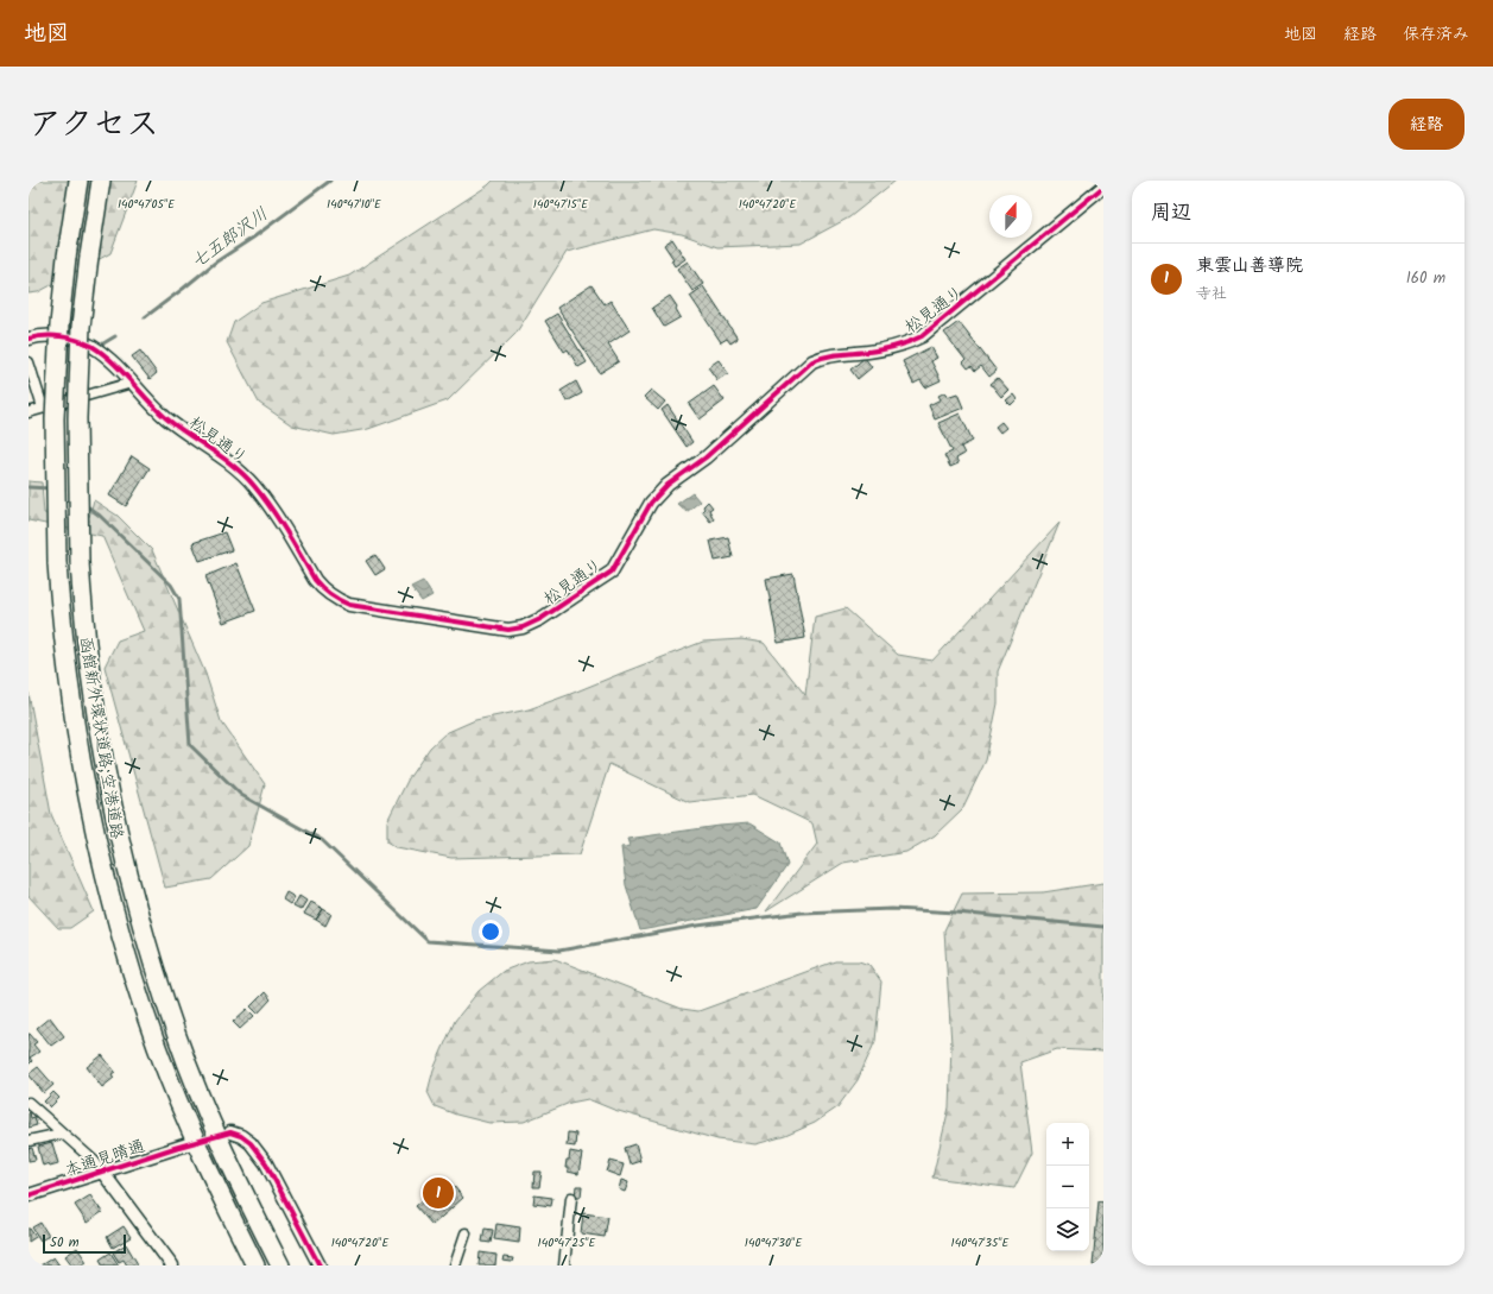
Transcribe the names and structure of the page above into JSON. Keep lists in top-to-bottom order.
{
  "streets": {
    "highway": ["函館新外環状道路;空港道路"],
    "street": ["松見通り", "本通見晴通"]
  },
  "water": ["七五郎沢川"],
  "scale_bar": "50 m",
  "north": "top",
  "page": {
    "header": "地図",
    "nav": ["地図", "経路", "保存済み"],
    "title": "アクセス",
    "buttons": "経路",
    "heading": "周辺",
    "list": [
      {
        "mark": "1",
        "name": "東雲山善導院",
        "note": "寺社",
        "value": "160 m"
      }
    ],
    "map_buttons": ["+", "−"],
    "pins": "1",
    "scale": "50 m"
  },
  "coordinates": [
    "140°47'05\"E",
    "140°47'10\"E",
    "140°47'15\"E",
    "140°47'20\"E",
    "140°47'25\"E",
    "140°47'30\"E",
    "140°47'35\"E"
  ]
}
